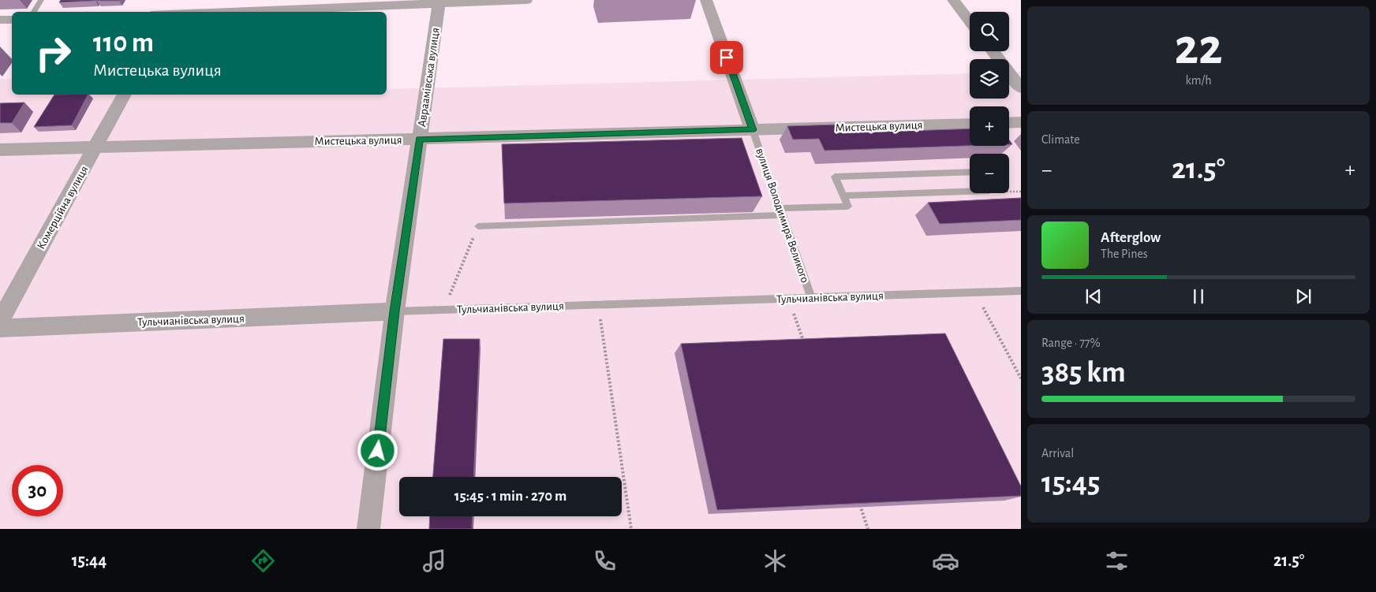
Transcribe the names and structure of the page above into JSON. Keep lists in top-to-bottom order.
{
  "streets": {
    "street": [
      "Авраамівська вулиця",
      "Мистецька вулиця",
      "Комерційна вулиця",
      "вулиця Володимира Великого",
      "Тульчианівська вулиця"
    ]
  },
  "crossings": [
    ["Авраамівська вулиця", "Мистецька вулиця"],
    ["Авраамівська вулиця", "Тульчианівська вулиця"],
    ["Мистецька вулиця", "Комерційна вулиця"],
    ["Мистецька вулиця", "вулиця Володимира Великого"],
    ["вулиця Володимира Великого", "Тульчианівська вулиця"]
  ],
  "page": {
    "tile": [
      ["22", "km/h"],
      "Climate",
      ["Range · 77%", "385 km"],
      ["Arrival", "15:45"]
    ],
    "map_buttons": ["+", "−"],
    "turn": ["110 m", "Мистецька вулиця"],
    "heat": ["−", "21.5°", "+"],
    "song": ["Afterglow", "The Pines"],
    "limit": "30",
    "trip": "15:45 · 1 min · 270 m",
    "tabs": ["15:44", "21.5°"]
  }
}
